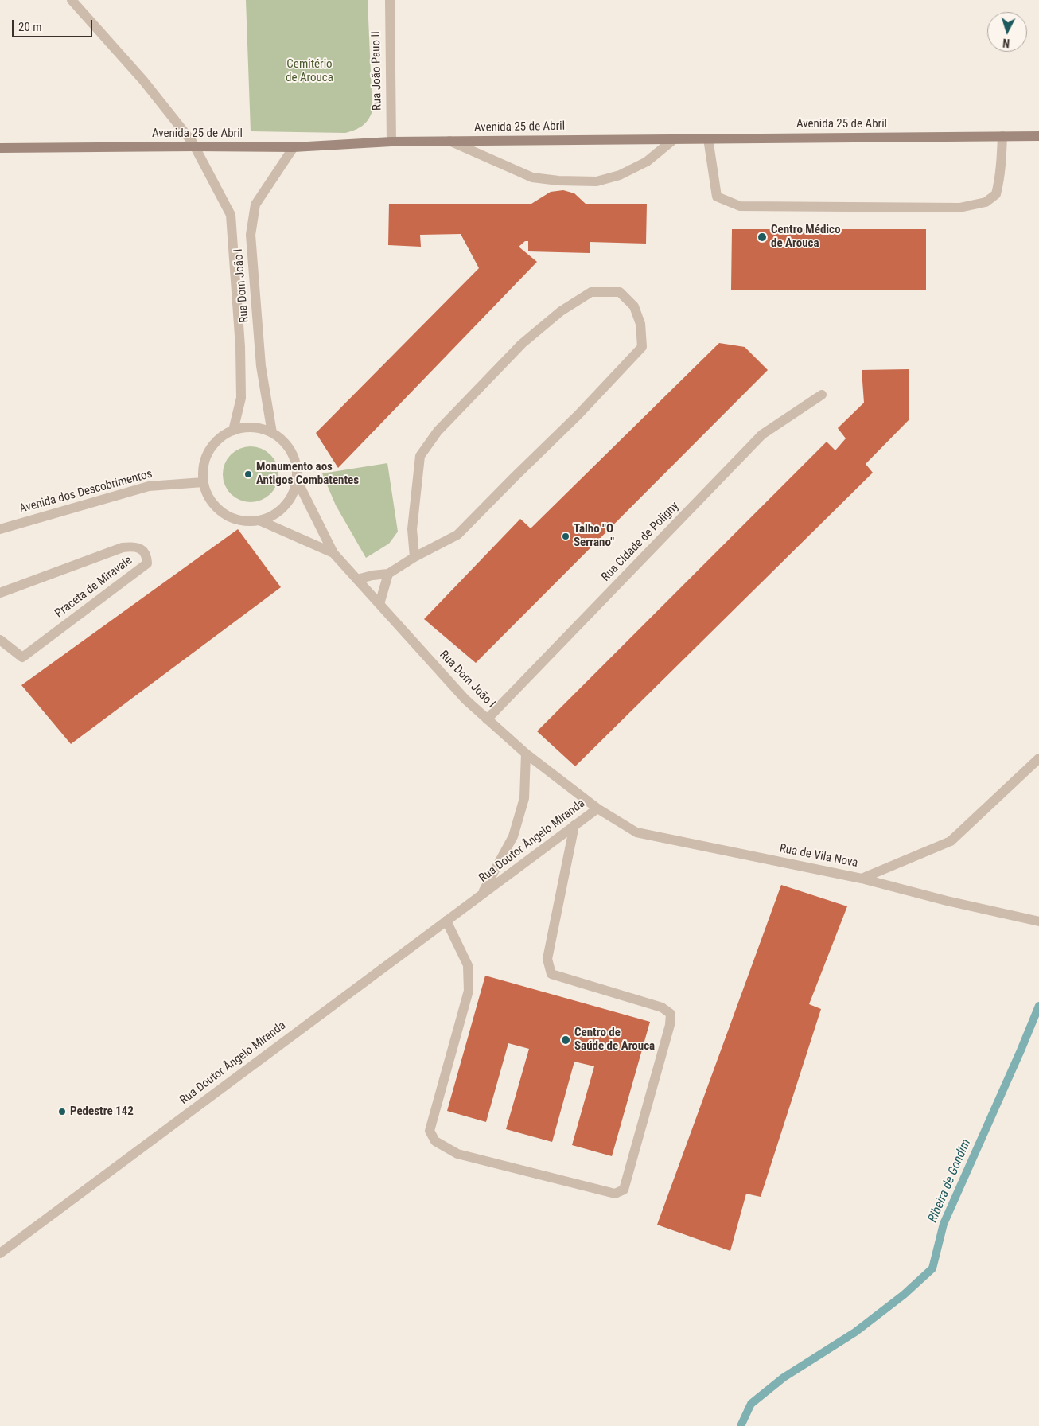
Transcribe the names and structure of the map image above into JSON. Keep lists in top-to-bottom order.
{
  "streets": {
    "main road": ["Avenida 25 de Abril"],
    "street": [
      "Rua João Pauo II",
      "Rua Dom João I",
      "Avenida dos Descobrimentos",
      "Rua Cidade de Poligny",
      "Praceta de Miravale",
      "Rua Doutor Ângelo Miranda",
      "Rua de Vila Nova"
    ]
  },
  "crossings": [
    ["Rua João Pauo II", "Avenida 25 de Abril"],
    ["Avenida 25 de Abril", "Rua Dom João I"],
    ["Rua Dom João I", "Avenida dos Descobrimentos"],
    ["Rua Dom João I", "Rua Cidade de Poligny"],
    ["Rua Dom João I", "Rua Doutor Ângelo Miranda"],
    ["Rua Dom João I", "Rua de Vila Nova"],
    ["Rua Doutor Ângelo Miranda", "Rua de Vila Nova"]
  ],
  "water": ["Ribeira de Gondim"],
  "parks": ["Cemitério de Arouca"],
  "places": [
    "Centro Médico de Arouca",
    "Monumento aos Antigos Combatentes",
    "Talho \"O Serrano\"",
    "Centro de Saúde de Arouca",
    "Pedestre 142"
  ],
  "scale_bar": "20 m",
  "north": "bottom"
}
